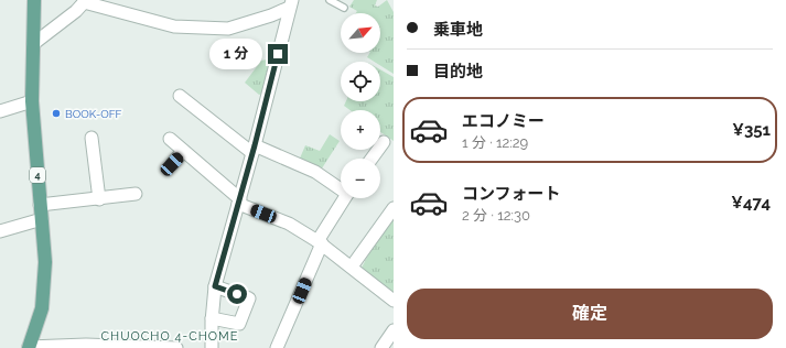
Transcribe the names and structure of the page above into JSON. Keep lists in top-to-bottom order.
{
  "streets": {
    "main road": ["4"]
  },
  "districts": ["CHUOCHO 4-CHOME"],
  "places": ["BOOK-OFF"],
  "north": "top right",
  "page": {
    "banner": ["乗車地", "目的地"],
    "map_buttons": ["+", "−"],
    "bubble": "1 分",
    "list": [
      {
        "name": "エコノミー",
        "note": "1 分 · 12:29",
        "value": "¥351"
      },
      {
        "name": "コンフォート",
        "note": "2 分 · 12:30",
        "value": "¥474"
      }
    ],
    "buttons": "確定"
  }
}
